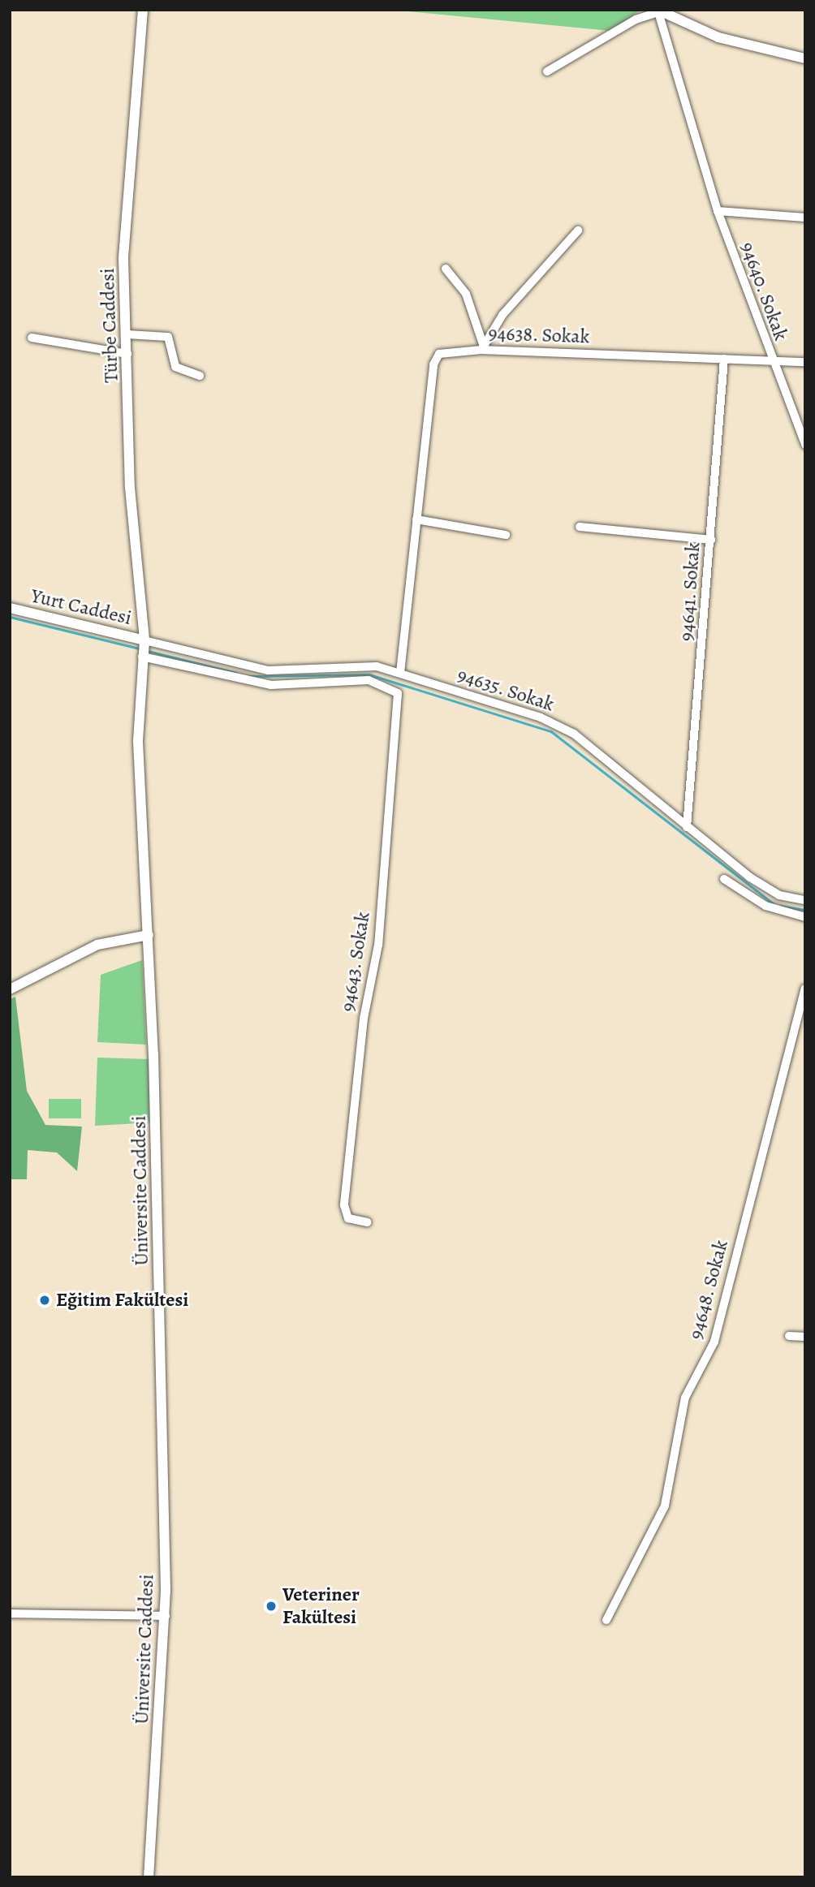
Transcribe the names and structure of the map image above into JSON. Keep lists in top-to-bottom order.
{
  "streets": {
    "street": [
      "94640. Sokak",
      "Türbe Caddesi",
      "94638. Sokak",
      "94641. Sokak",
      "Yurt Caddesi",
      "94635. Sokak",
      "94643. Sokak",
      "Üniversite Caddesi",
      "94648. Sokak"
    ]
  },
  "crossings": [
    ["94640. Sokak", "94638. Sokak"],
    ["Türbe Caddesi", "Yurt Caddesi"],
    ["Türbe Caddesi", "94635. Sokak"],
    ["Türbe Caddesi", "Üniversite Caddesi"],
    ["94638. Sokak", "94641. Sokak"],
    ["94638. Sokak", "94635. Sokak"],
    ["94641. Sokak", "94635. Sokak"],
    ["Yurt Caddesi", "94635. Sokak"],
    ["Yurt Caddesi", "Üniversite Caddesi"],
    ["94635. Sokak", "Üniversite Caddesi"],
    ["94643. Sokak", "Üniversite Caddesi"]
  ],
  "places": ["Eğitim Fakültesi", "Veteriner Fakültesi"]
}
